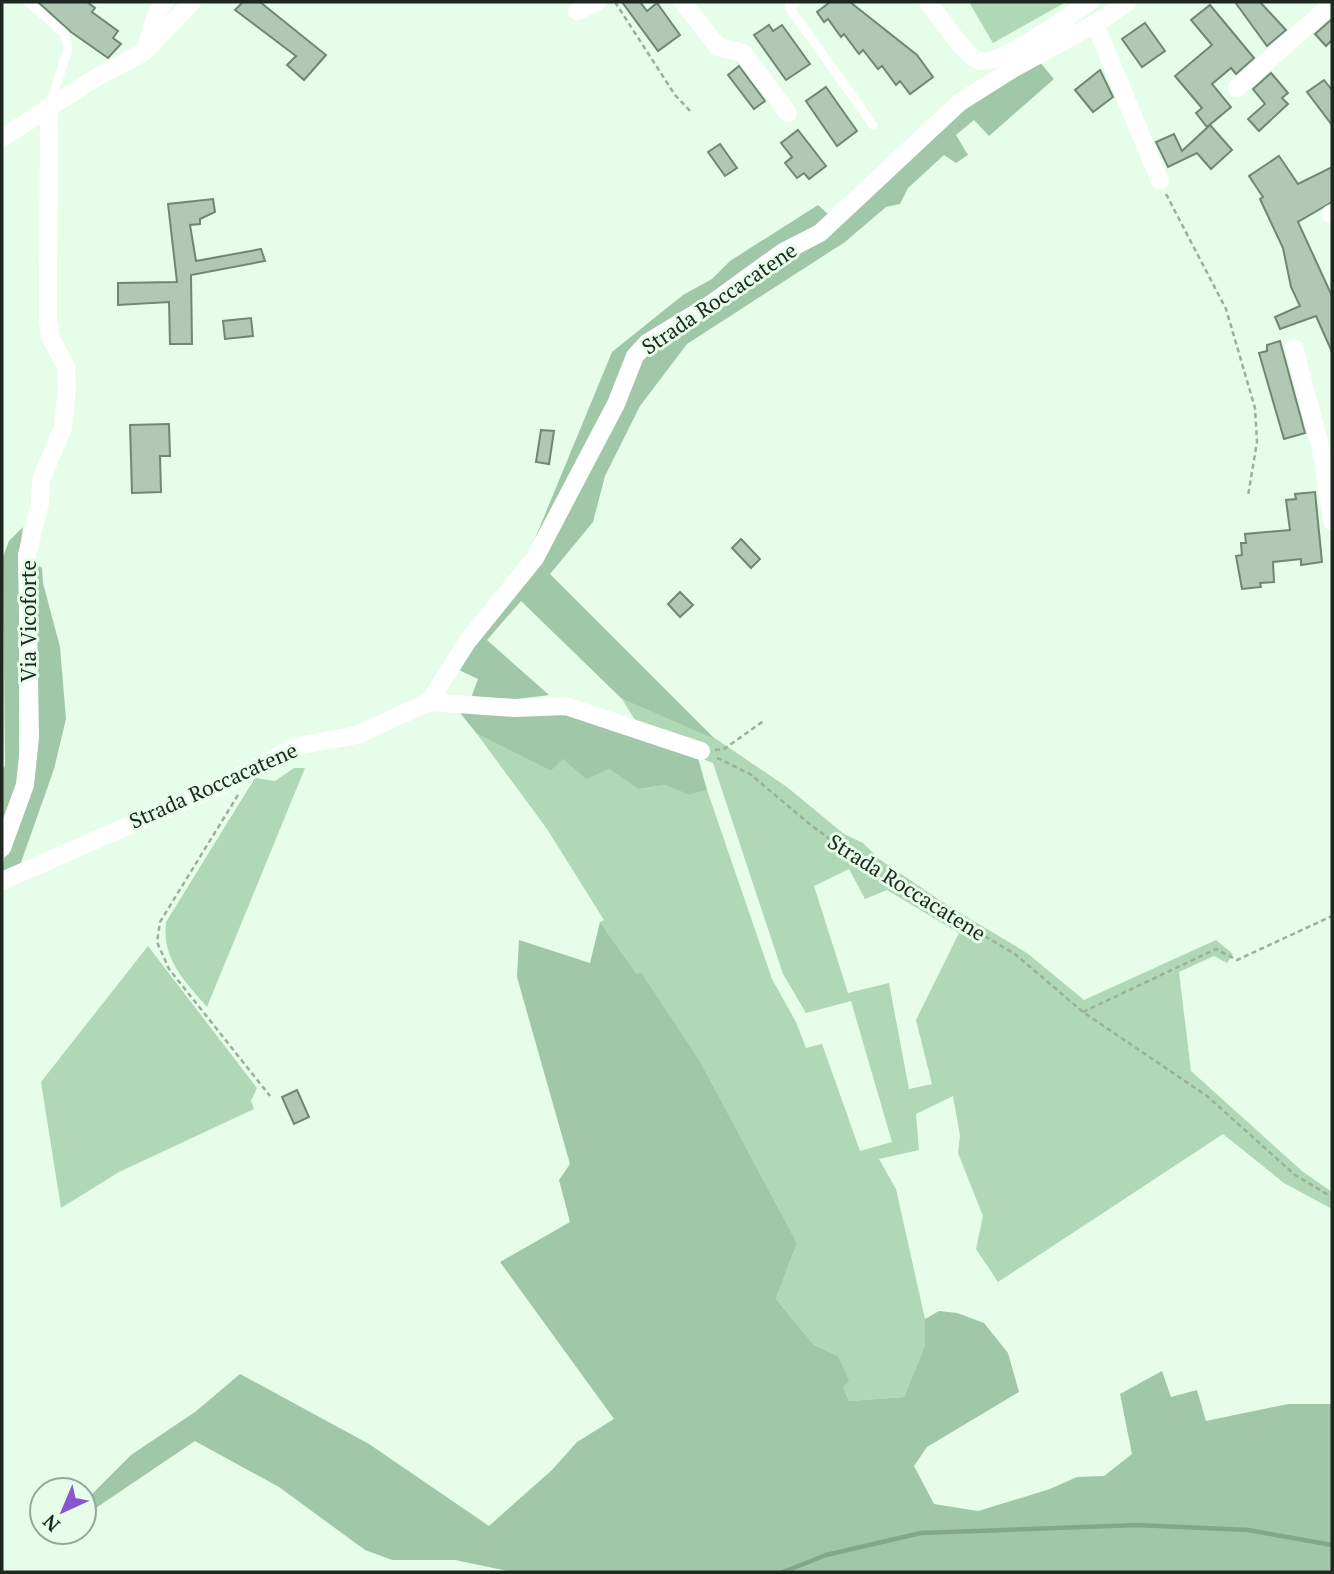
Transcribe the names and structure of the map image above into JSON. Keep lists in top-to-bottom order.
{
  "streets": {
    "street": ["Strada Roccacatene", "Via Vicoforte"]
  },
  "north": "bottom left"
}
